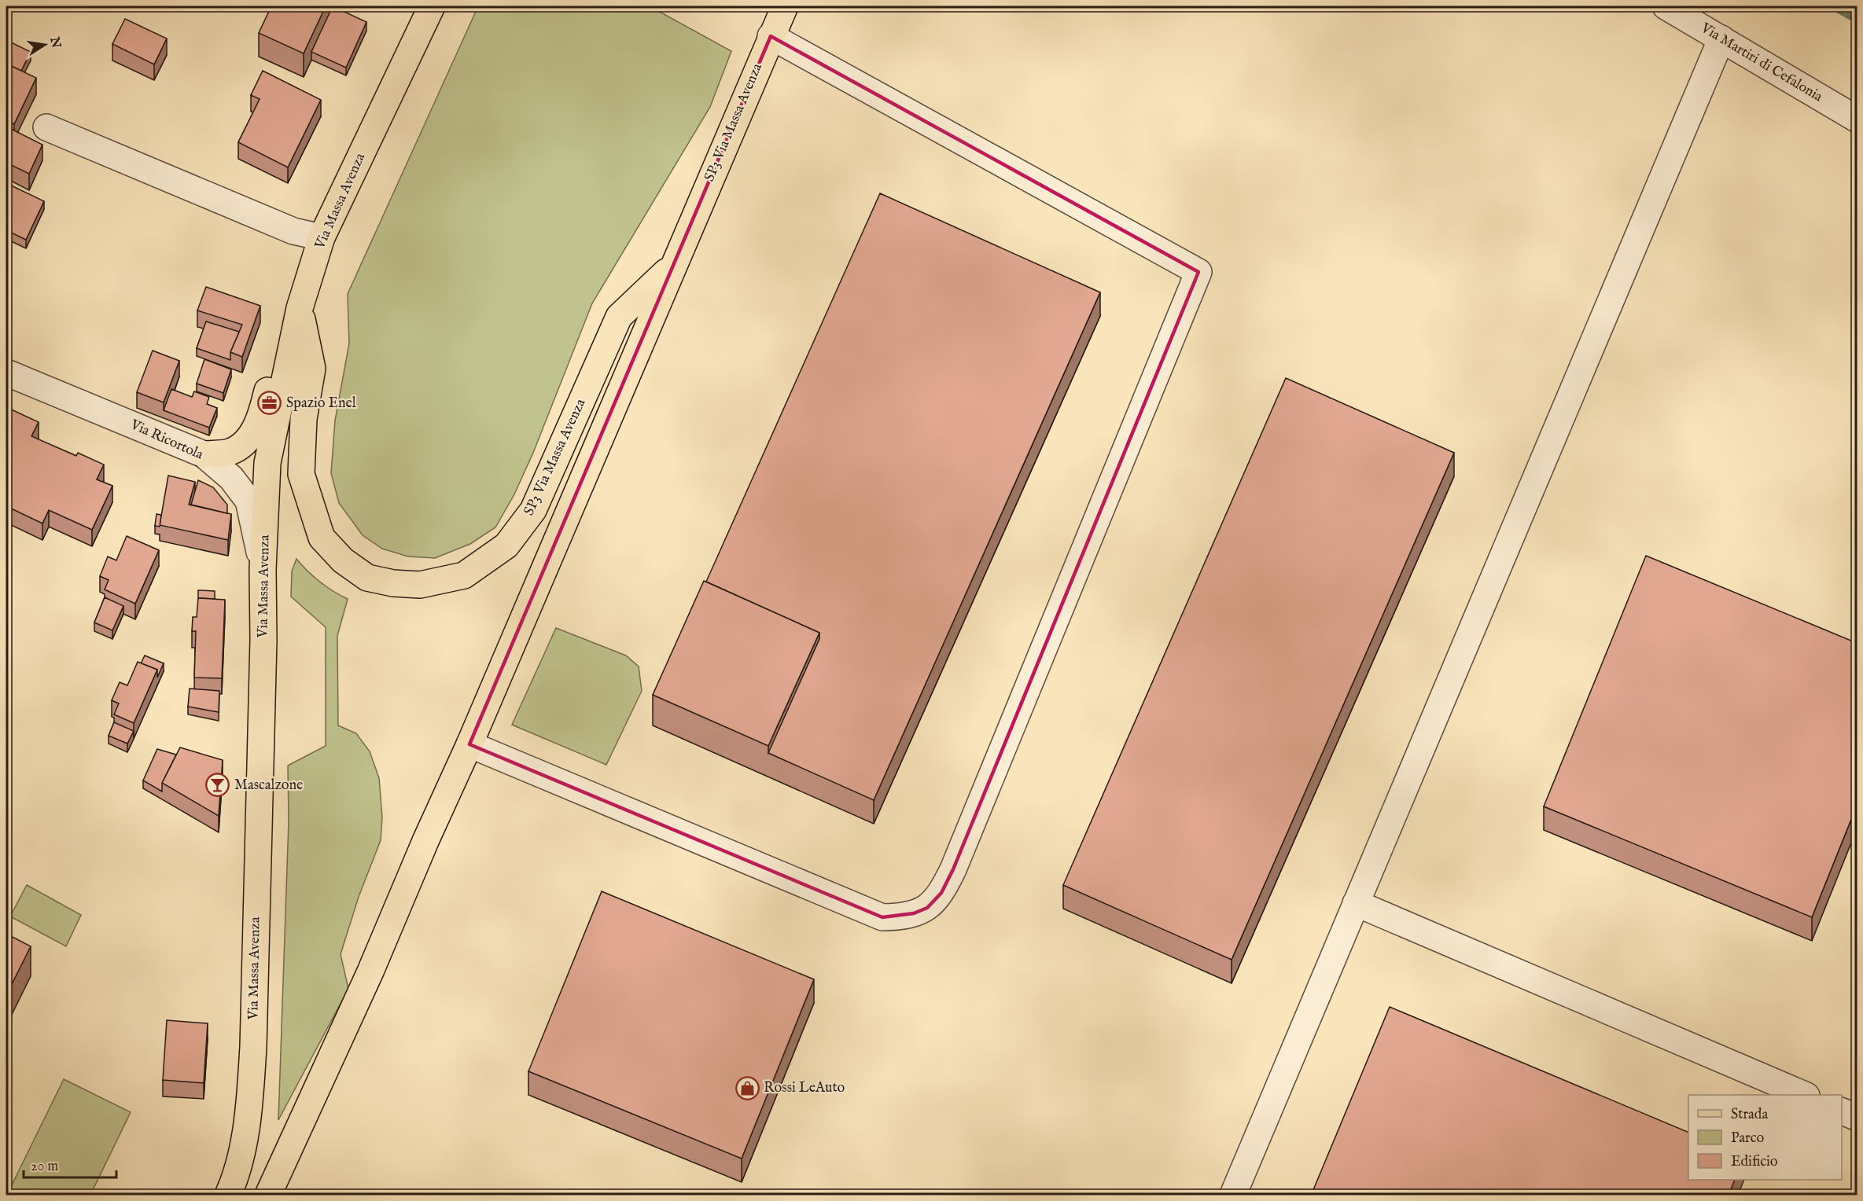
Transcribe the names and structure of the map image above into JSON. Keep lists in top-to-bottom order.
{
  "streets": {
    "main road": ["SP3 Via Massa Avenza", "Via Massa Avenza"],
    "street": ["Via Martiri di Cefalonia", "Via Ricortola"]
  },
  "crossings": [
    ["SP3 Via Massa Avenza", "Via Massa Avenza"],
    ["Via Massa Avenza", "Via Ricortola"]
  ],
  "places": {
    "office": ["Spazio Enel"],
    "bar": ["Mascalzone"],
    "shop": ["Rossi LeAuto"]
  },
  "legend": ["Strada", "Parco", "Edificio"],
  "scale_bar": "20 m",
  "north": "right"
}
